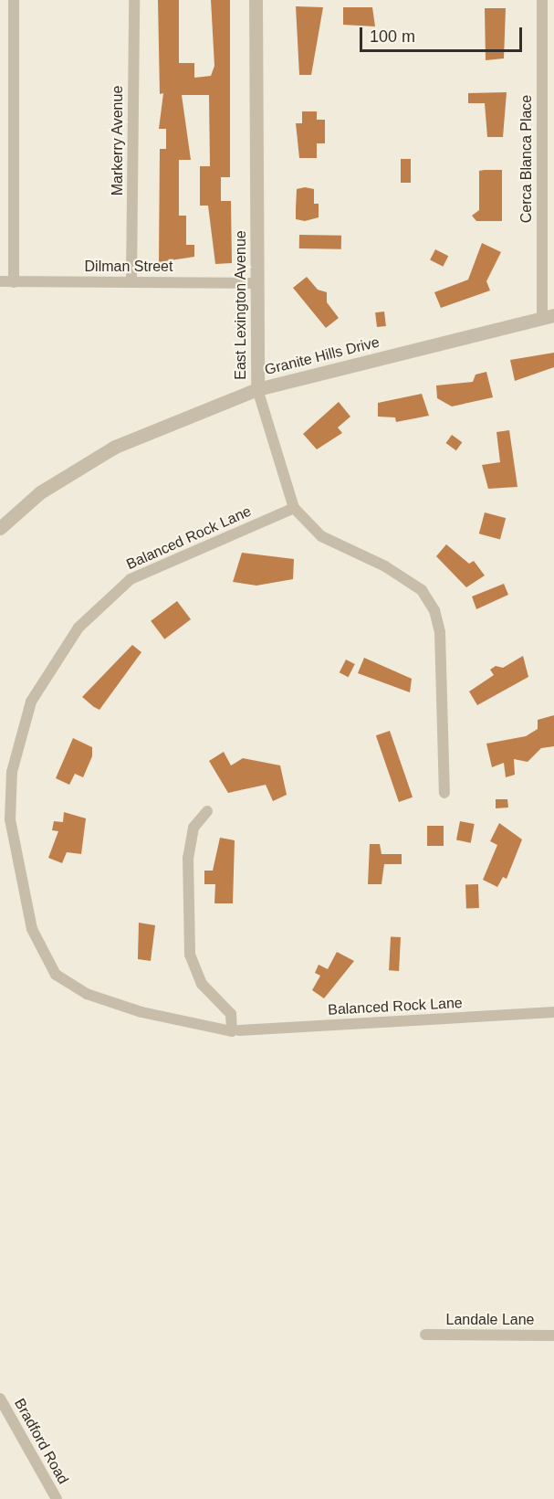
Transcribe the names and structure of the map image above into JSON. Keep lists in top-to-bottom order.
{
  "streets": {
    "street": [
      "Markerry Avenue",
      "Cerca Blanca Place",
      "Dilman Street",
      "East Lexington Avenue",
      "Granite Hills Drive",
      "Balanced Rock Lane",
      "Landale Lane",
      "Bradford Road"
    ]
  },
  "crossings": [
    ["Markerry Avenue", "Dilman Street"],
    ["Cerca Blanca Place", "Granite Hills Drive"],
    ["Dilman Street", "East Lexington Avenue"],
    ["East Lexington Avenue", "Granite Hills Drive"],
    ["East Lexington Avenue", "Balanced Rock Lane"]
  ],
  "scale_bar": "100 m"
}
